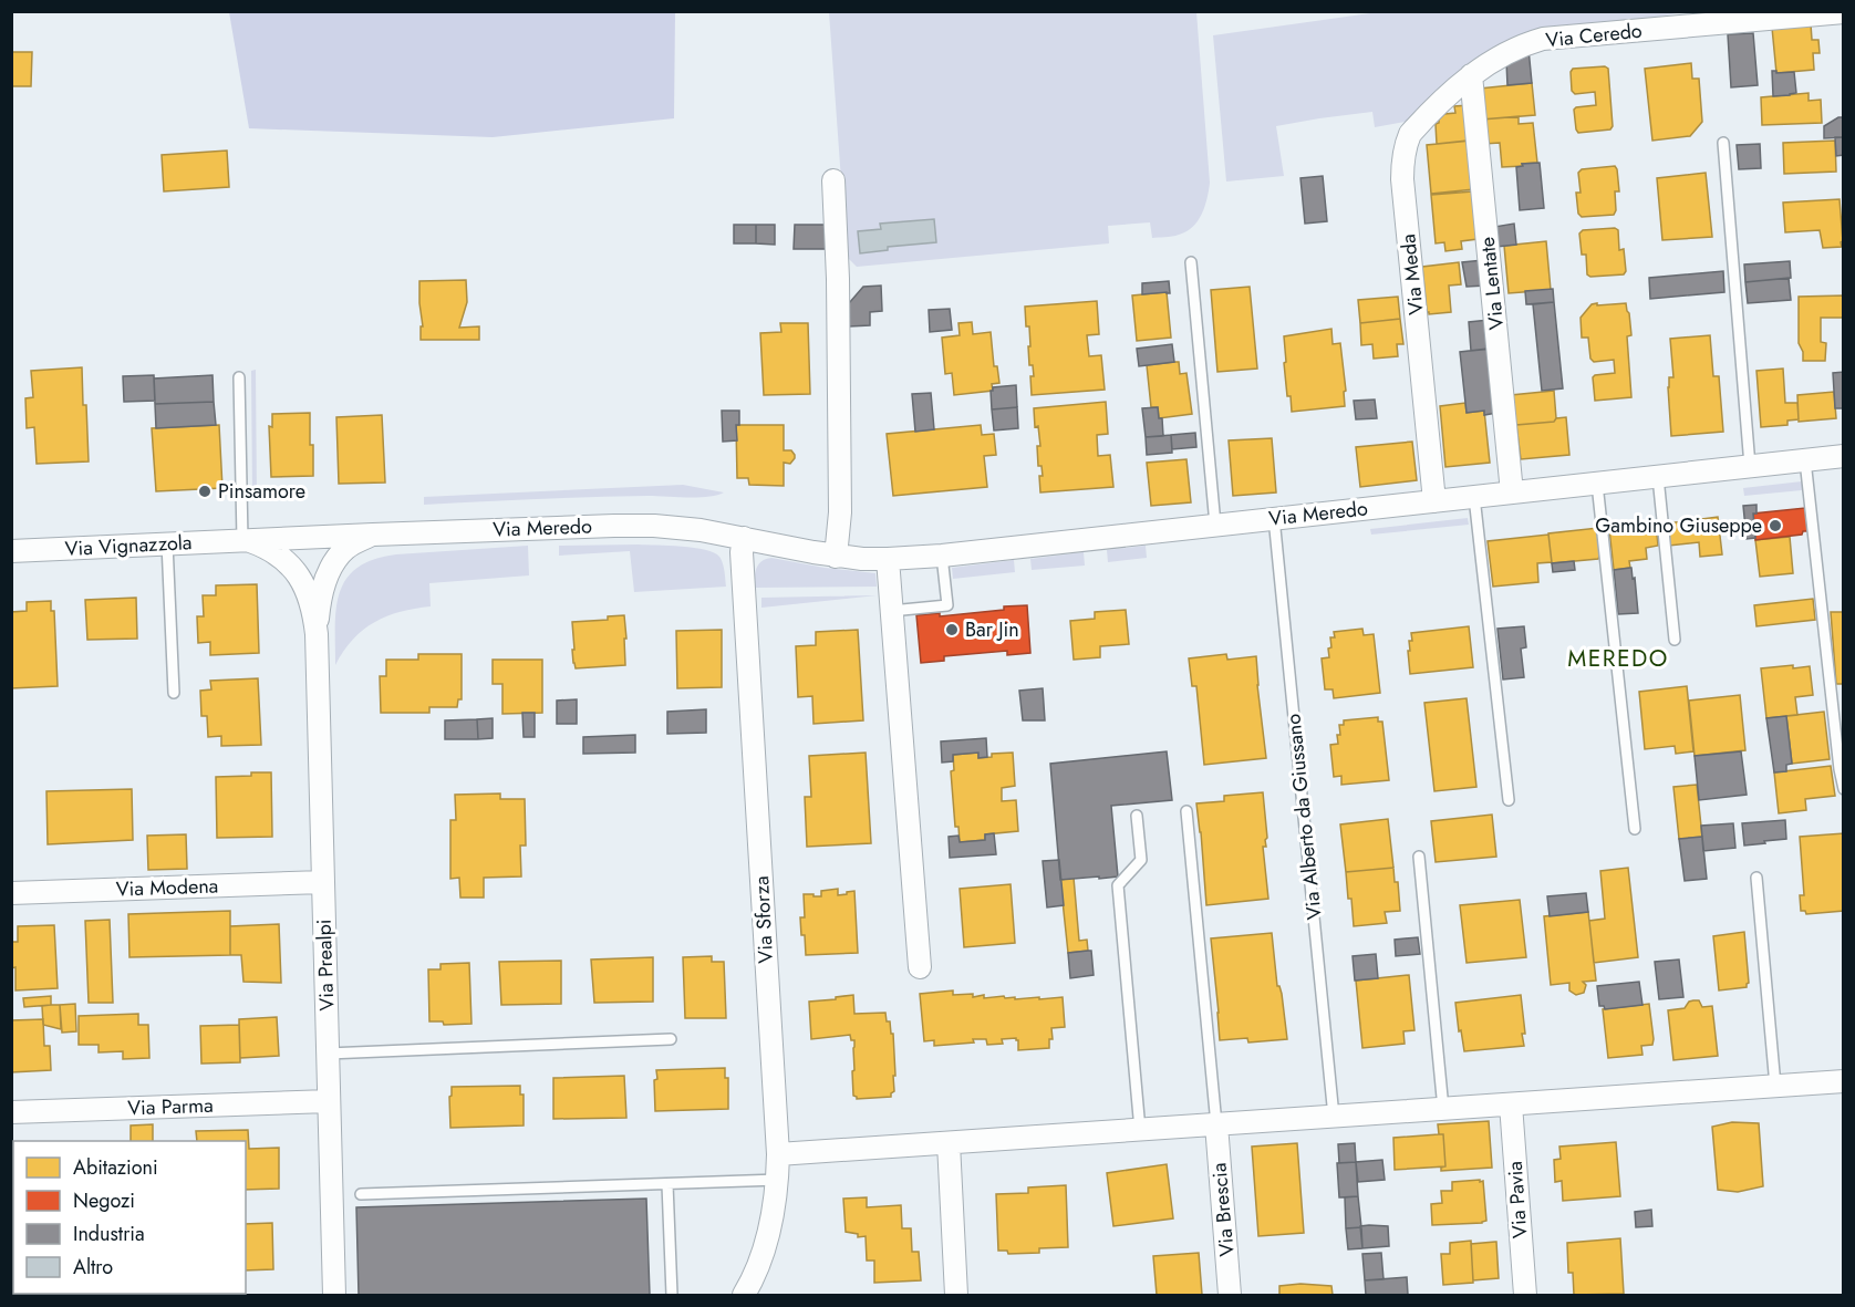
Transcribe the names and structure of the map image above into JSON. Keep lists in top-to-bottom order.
{
  "streets": {
    "street": [
      "Via Ceredo",
      "Via Meda",
      "Via Lentate",
      "Via Meredo",
      "Via Vignazzola",
      "Via Modena",
      "Via Sforza",
      "Via Prealpi",
      "Via Parma",
      "Via Pavia",
      "Via Brescia"
    ],
    "lane": ["Via Alberto da Giussano"]
  },
  "crossings": [
    ["Via Ceredo", "Via Meda"],
    ["Via Ceredo", "Via Lentate"],
    ["Via Meda", "Via Lentate"],
    ["Via Meda", "Via Meredo"],
    ["Via Lentate", "Via Meredo"],
    ["Via Meredo", "Via Vignazzola"],
    ["Via Meredo", "Via Alberto da Giussano"],
    ["Via Meredo", "Via Sforza"],
    ["Via Meredo", "Via Prealpi"],
    ["Via Vignazzola", "Via Prealpi"],
    ["Via Modena", "Via Prealpi"],
    ["Via Prealpi", "Via Parma"]
  ],
  "districts": ["MEREDO"],
  "places": ["Pinsamore", "Gambino Giuseppe", "Bar Jin"],
  "legend": [
    "Abitazioni",
    "Negozi",
    "Industria",
    "Altro"
  ]
}
